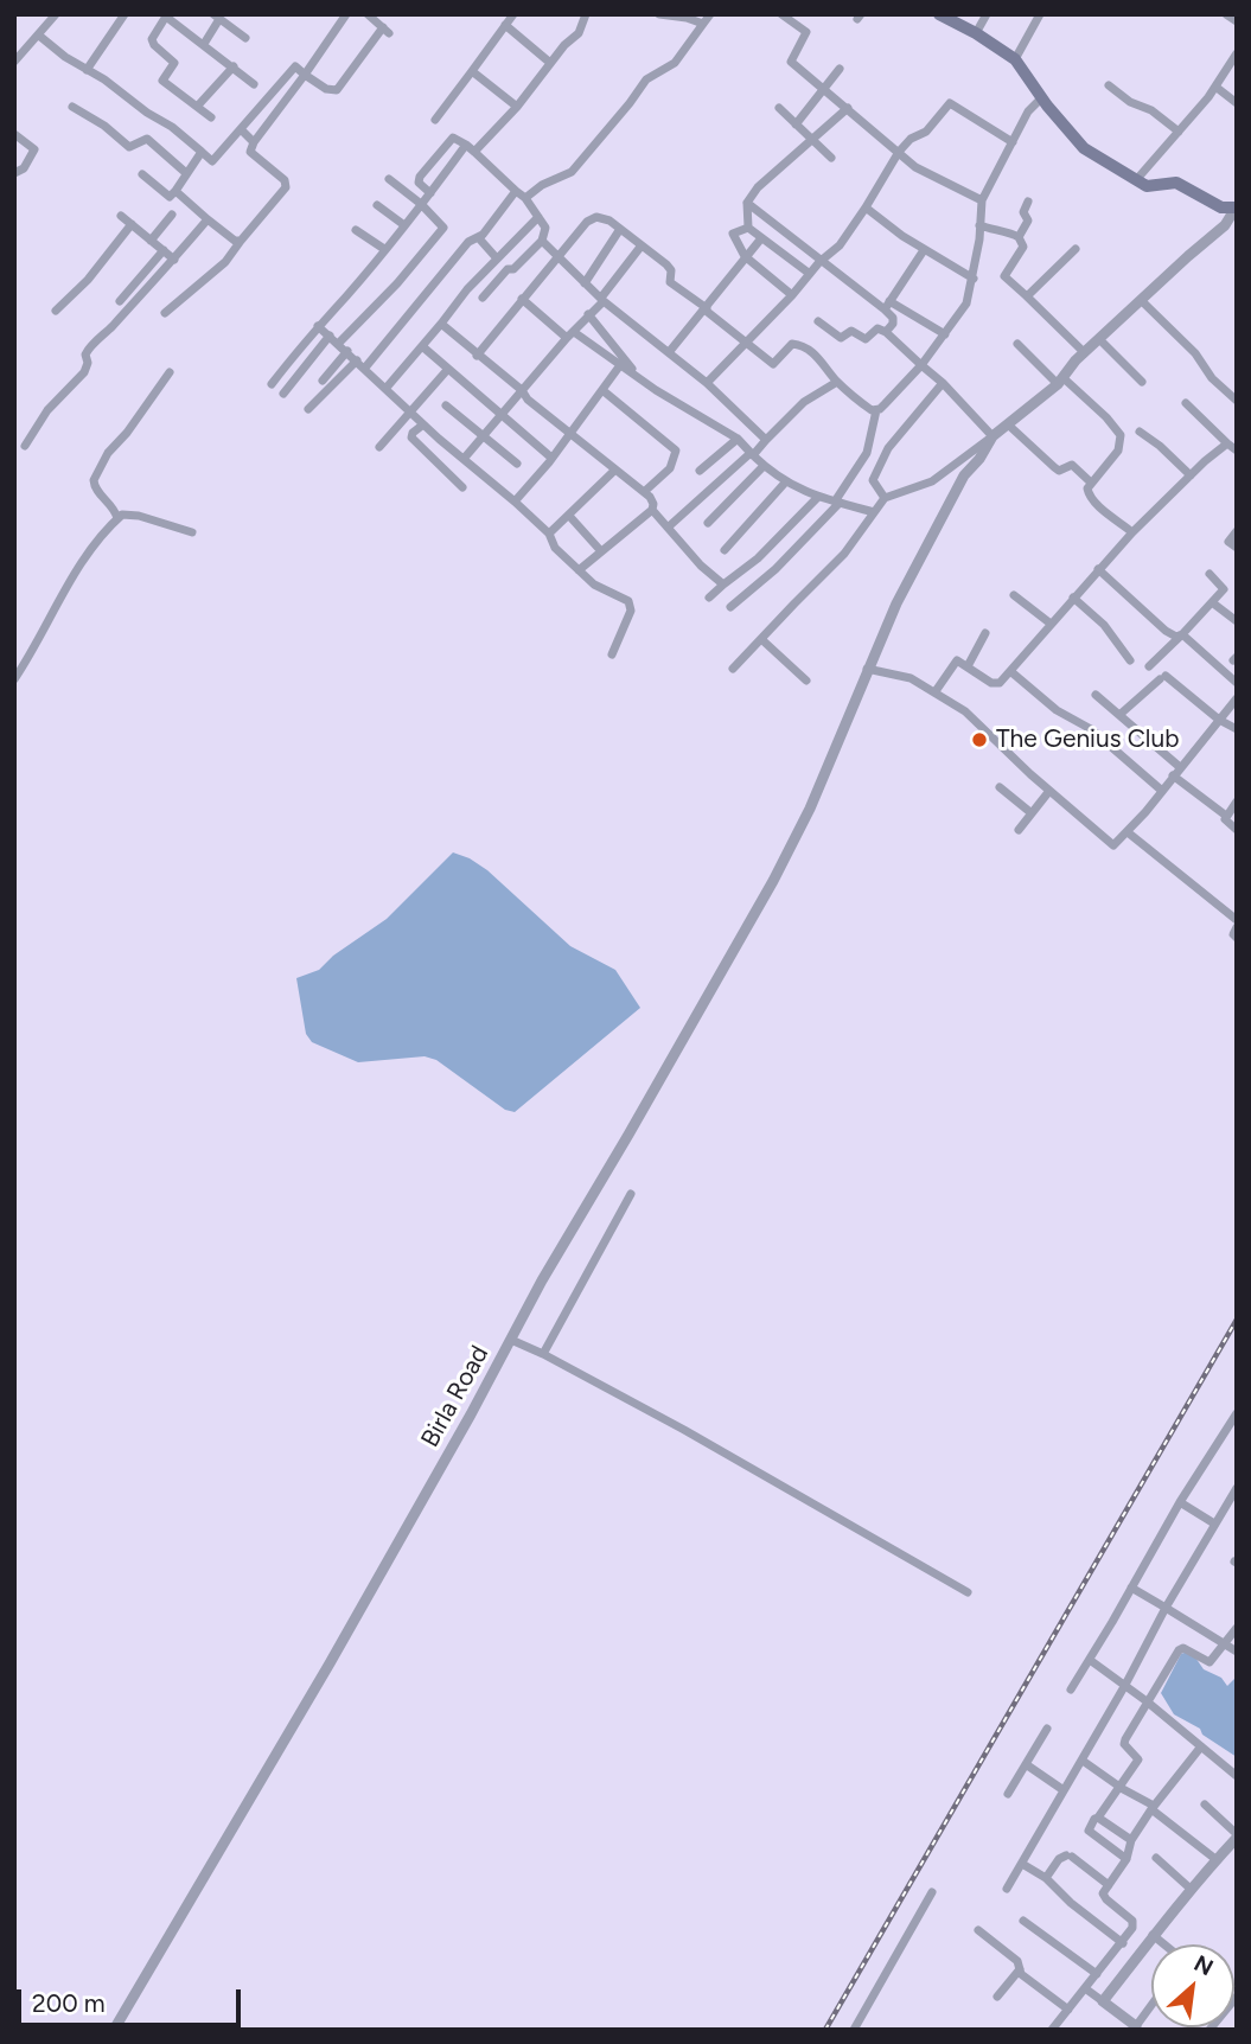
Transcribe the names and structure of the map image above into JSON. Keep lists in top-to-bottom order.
{
  "streets": {
    "street": ["Birla Road"]
  },
  "places": ["The Genius Club"],
  "scale_bar": "200 m",
  "north": "top right"
}
